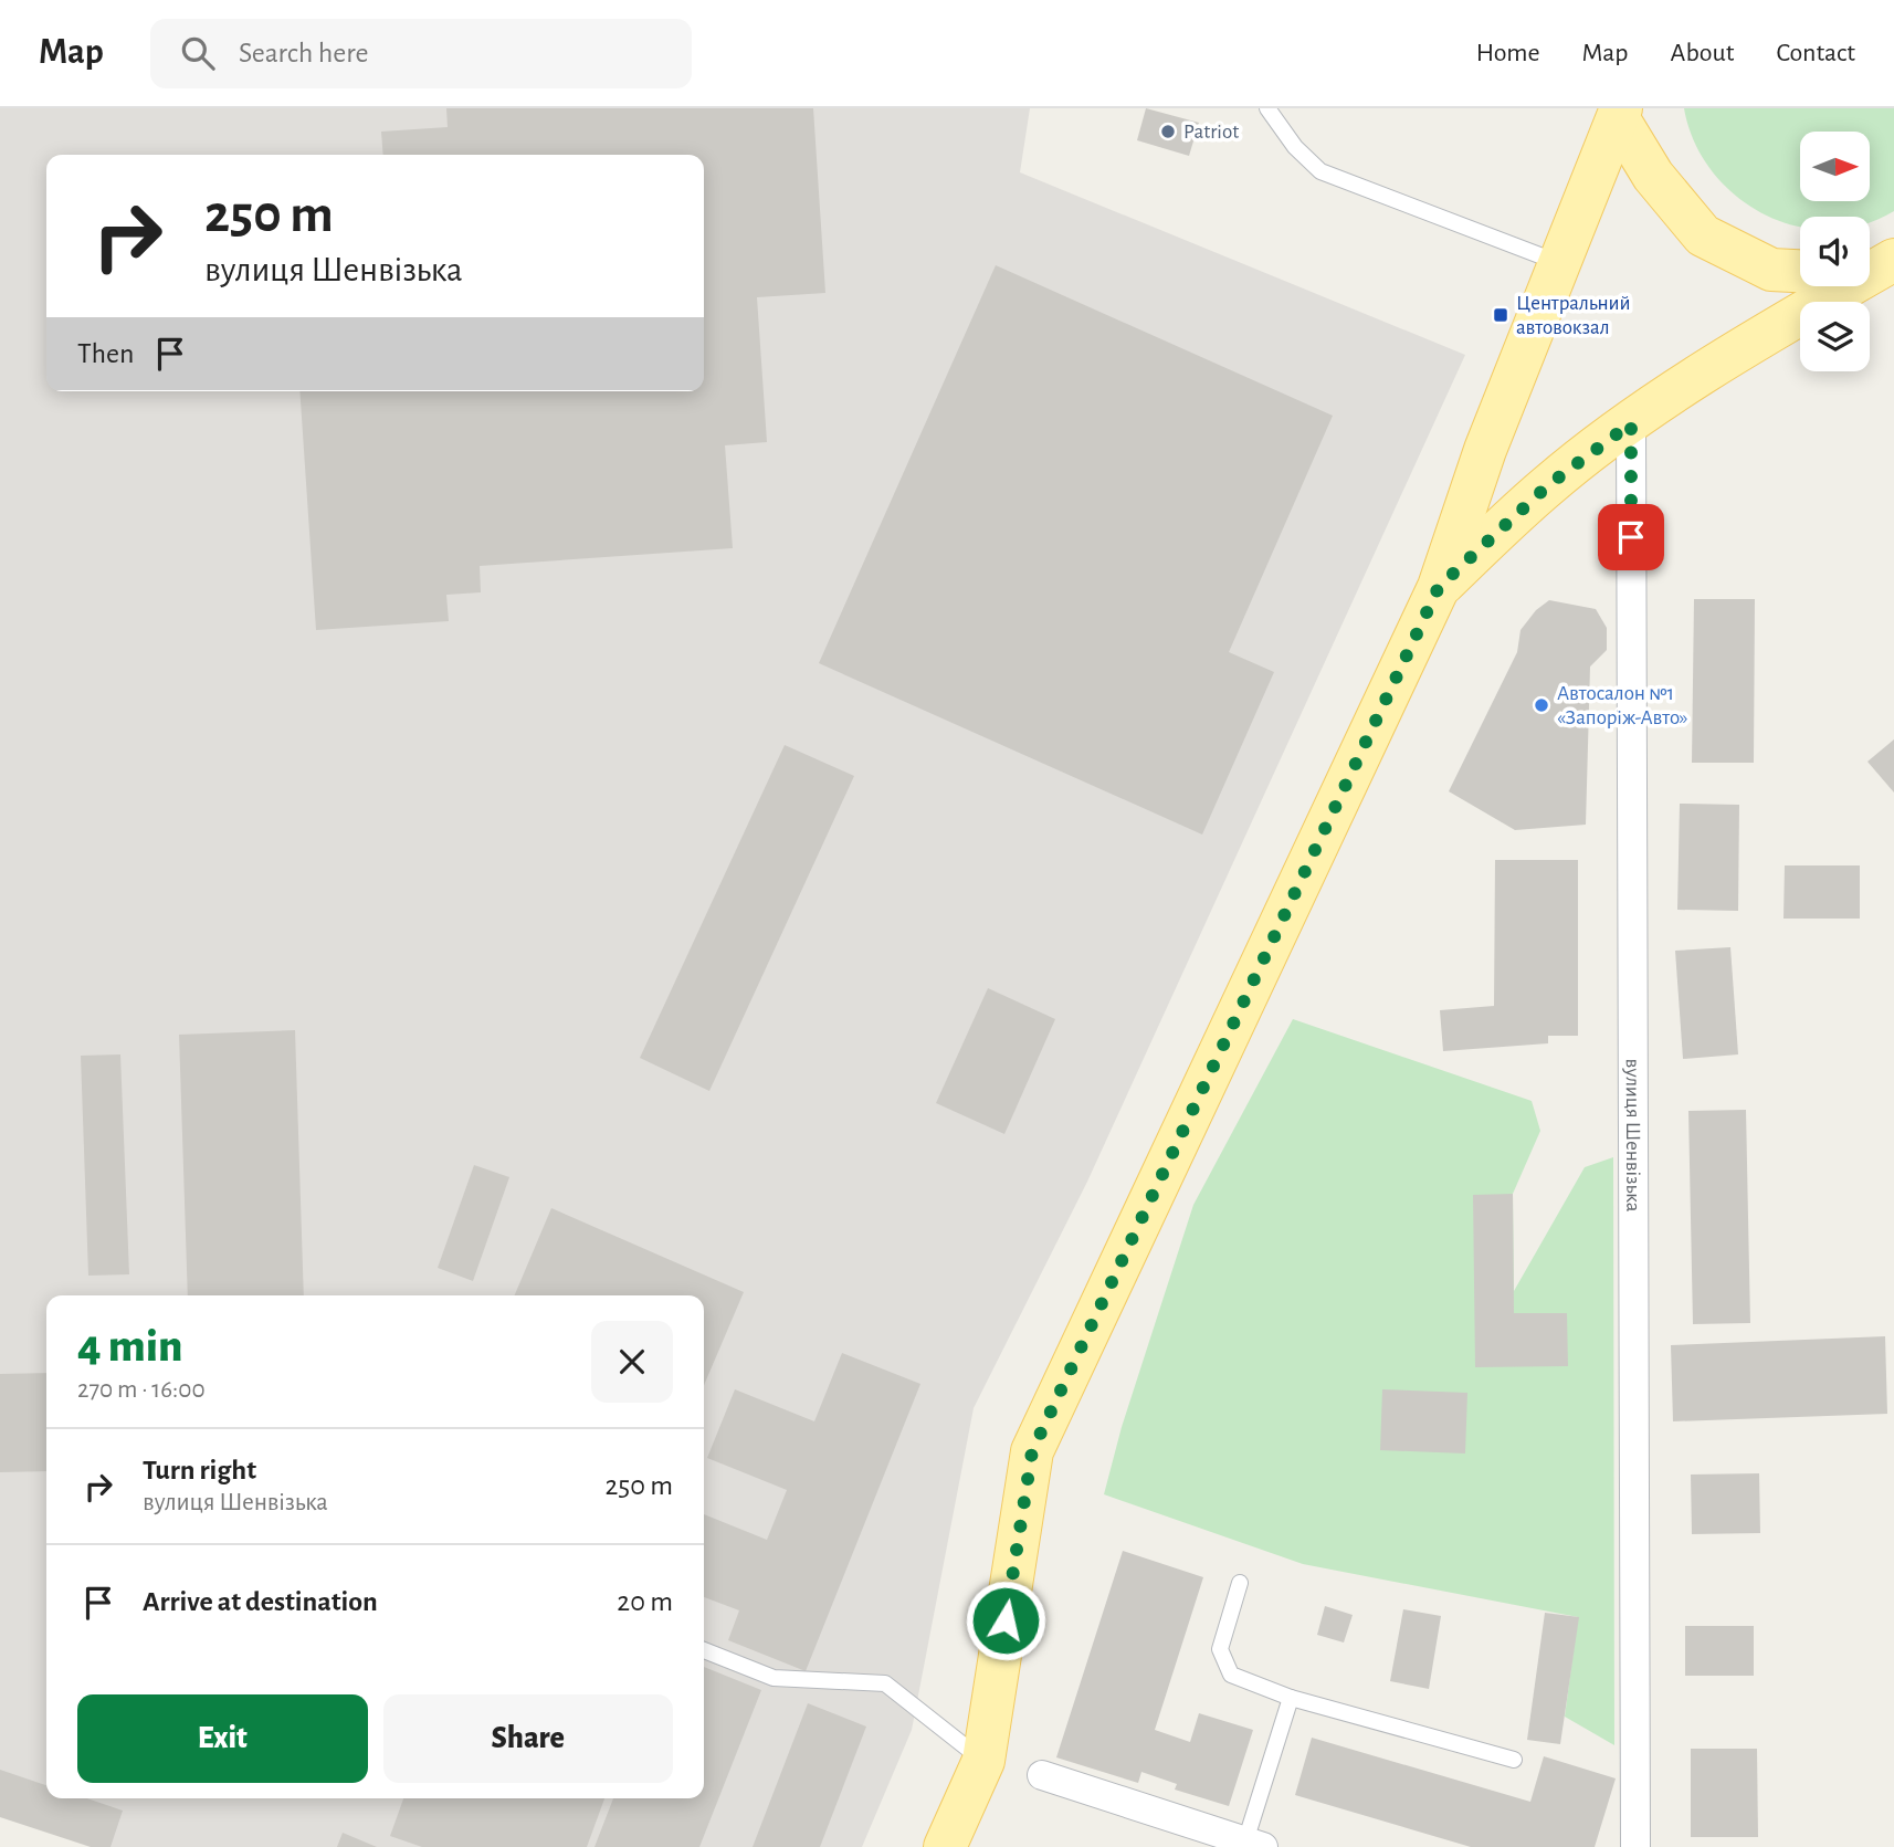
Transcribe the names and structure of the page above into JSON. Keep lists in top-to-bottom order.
{
  "streets": {
    "street": ["вулиця Шенвізька"]
  },
  "places": {
    "other": ["Patriot", "Автосалон №1 «Запоріж-Авто»"],
    "transit": ["Центральний автовокзал"]
  },
  "north": "right",
  "page": {
    "header": "Map",
    "search": "Search here",
    "nav": [
      "Home",
      "Map",
      "About",
      "Contact"
    ],
    "turn": ["250 m", "вулиця Шенвізька"],
    "then": "Then",
    "heading": ["4 min", "270 m · 16:00"],
    "list": [
      {
        "name": "Turn right",
        "note": "вулиця Шенвізька",
        "value": "250 m"
      },
      {
        "name": "Arrive at destination",
        "value": "20 m"
      }
    ],
    "buttons": ["Exit", "Share"]
  }
}
